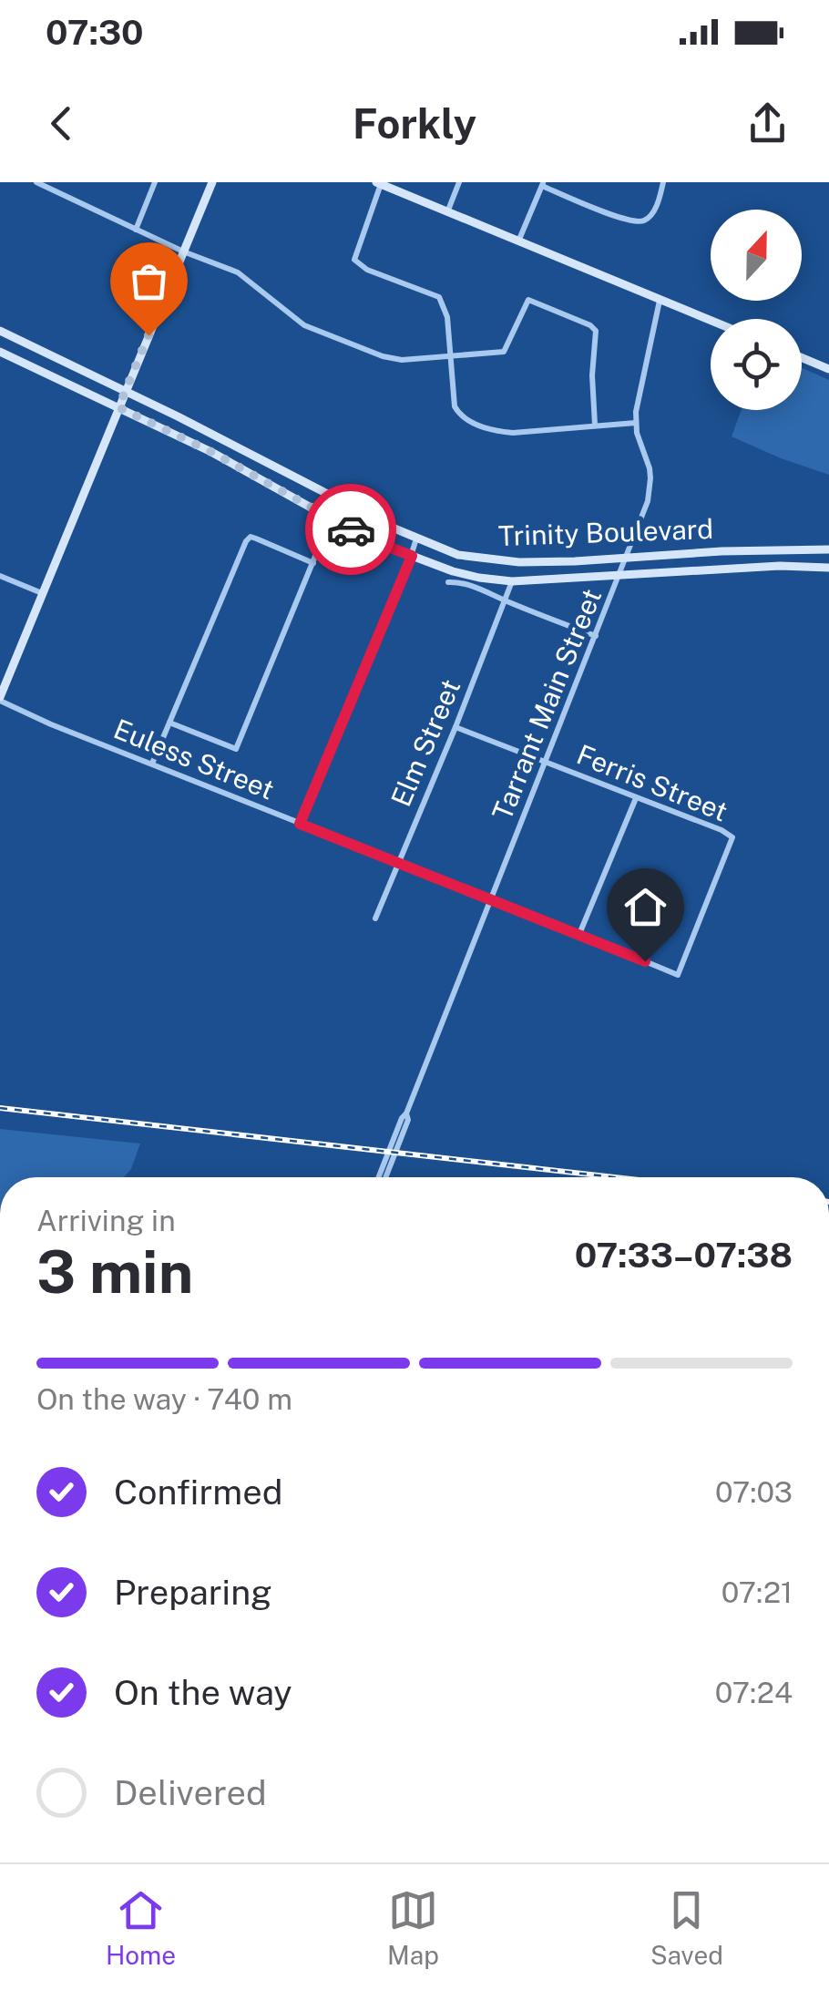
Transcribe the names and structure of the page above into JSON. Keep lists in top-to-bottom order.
{
  "streets": {
    "main road": ["Trinity Boulevard"],
    "street": [
      "Tarrant Main Street",
      "Elm Street",
      "Euless Street",
      "Ferris Street"
    ]
  },
  "crossings": [
    ["Trinity Boulevard", "Tarrant Main Street"],
    ["Trinity Boulevard", "Elm Street"],
    ["Tarrant Main Street", "Euless Street"],
    ["Tarrant Main Street", "Ferris Street"],
    ["Elm Street", "Euless Street"],
    ["Elm Street", "Ferris Street"],
    ["Euless Street", "Ferris Street"]
  ],
  "north": "top",
  "page": {
    "status": "07:30",
    "header": "Forkly",
    "heading": ["3 min", "Arriving in", "07:33–07:38"],
    "bar": "On the way · 740 m",
    "list": [
      ["Confirmed", "07:03"],
      ["Preparing", "07:21"],
      ["On the way", "07:24"],
      "Delivered"
    ],
    "tabs": ["Home", "Map", "Saved"]
  }
}
